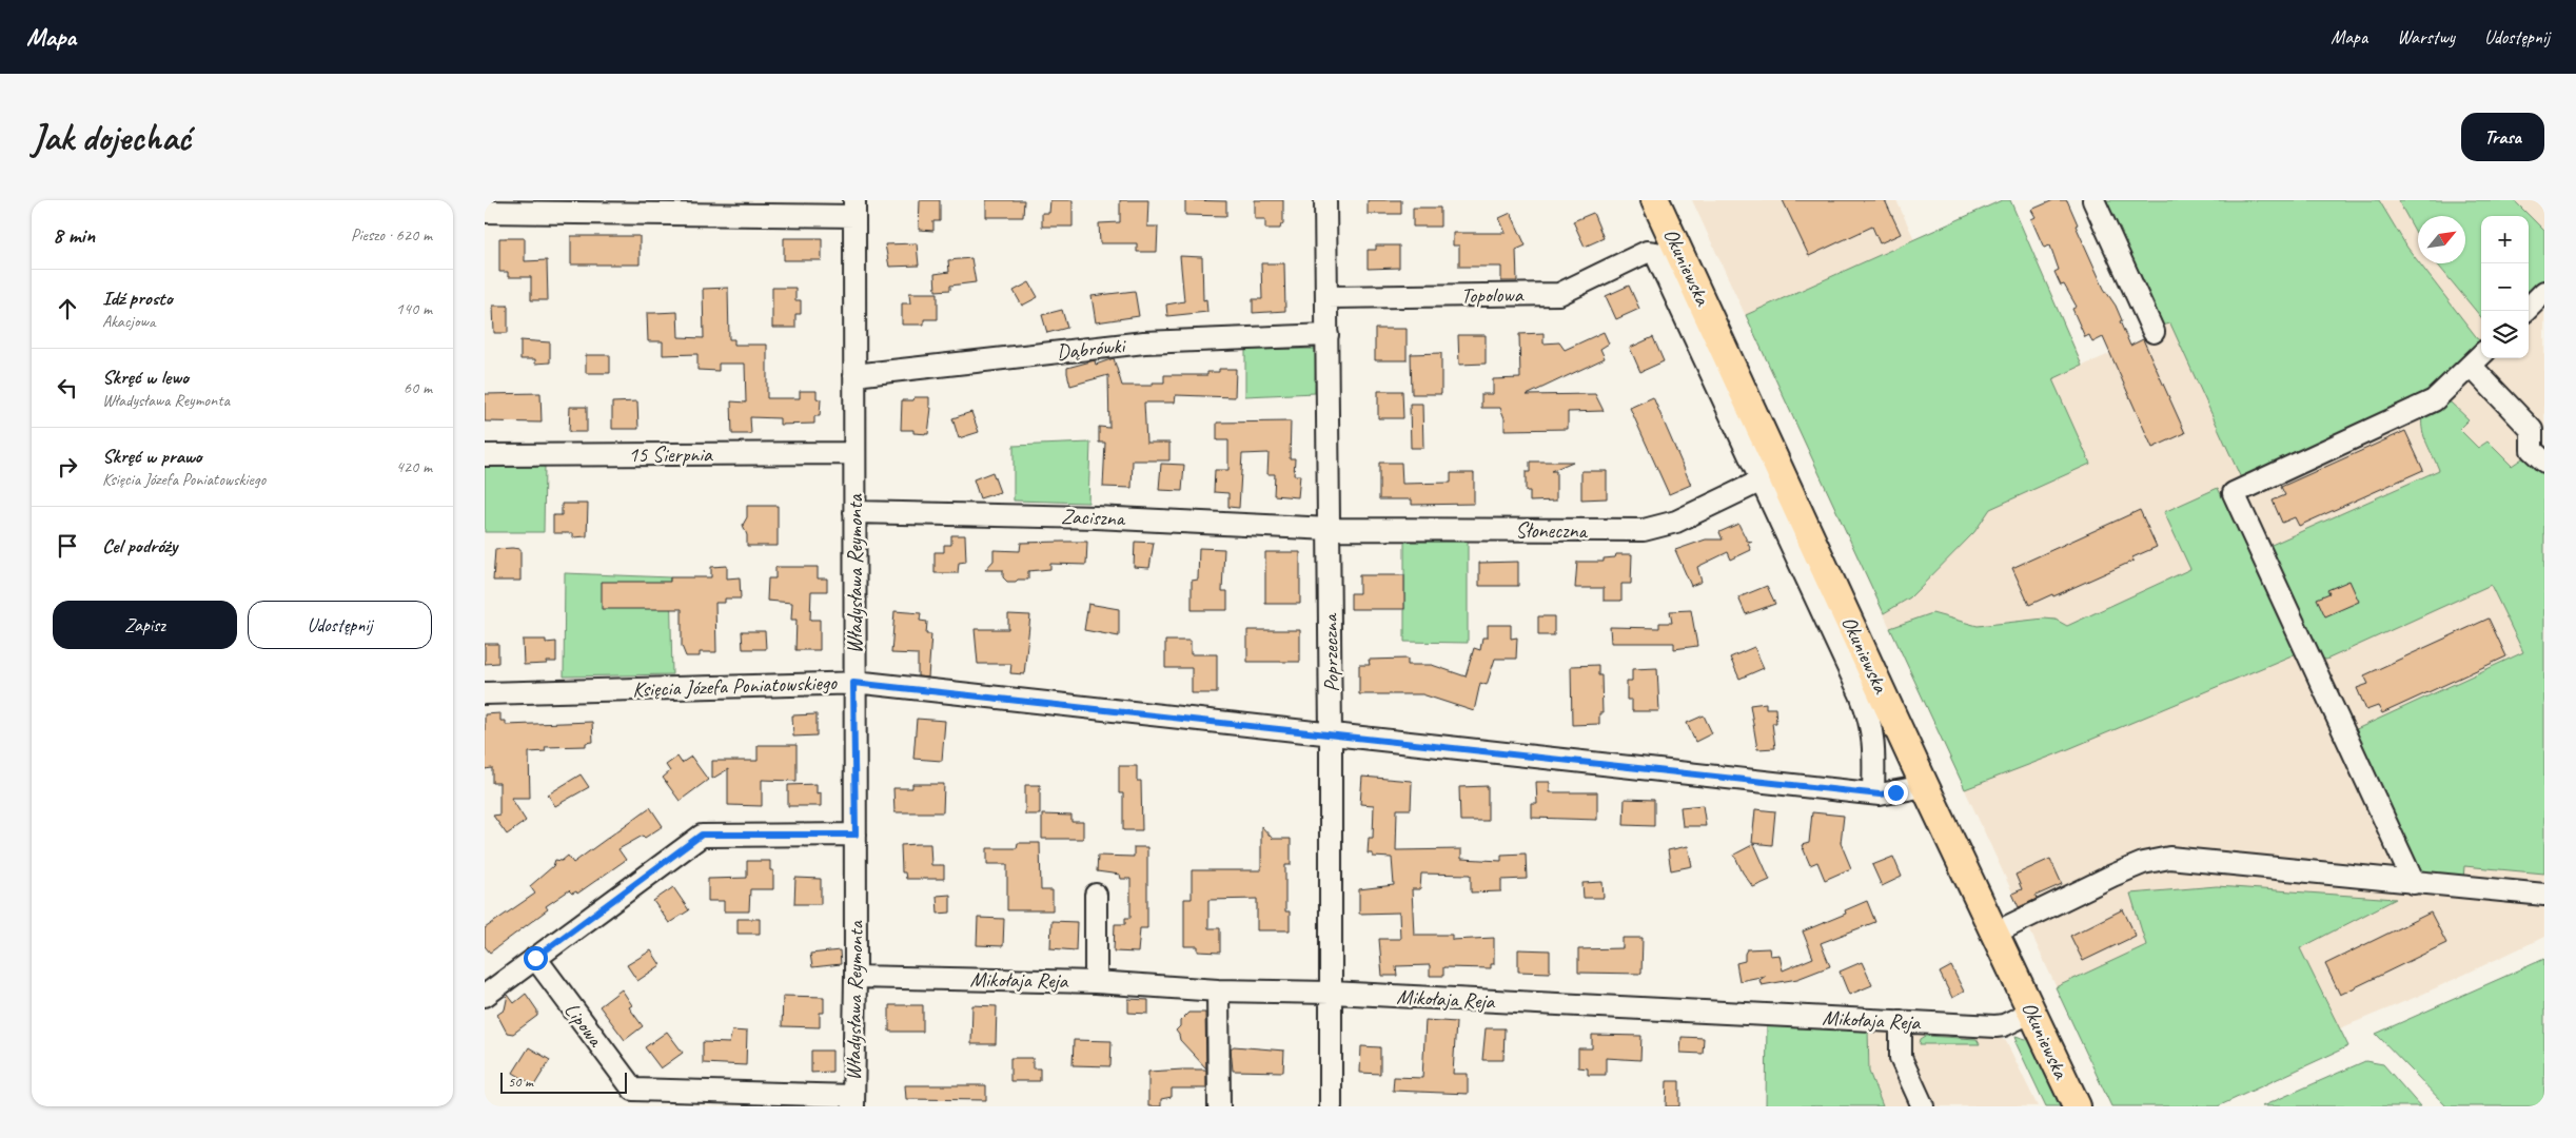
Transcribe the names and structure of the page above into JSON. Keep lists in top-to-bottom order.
{
  "streets": {
    "main road": ["Okuniewska"],
    "street": [
      "Topolowa",
      "Dąbrówki",
      "15 Sierpnia",
      "Zaciszna",
      "Słoneczna",
      "Władysława Reymonta",
      "Poprzeczna",
      "Księcia Józefa Poniatowskiego",
      "Mikołaja Reja",
      "Lipowa"
    ]
  },
  "crossings": [
    ["Okuniewska", "Topolowa"],
    ["Okuniewska", "Słoneczna"],
    ["Okuniewska", "Księcia Józefa Poniatowskiego"],
    ["Okuniewska", "Mikołaja Reja"],
    ["Topolowa", "Poprzeczna"],
    ["Dąbrówki", "Władysława Reymonta"],
    ["Dąbrówki", "Poprzeczna"],
    ["15 Sierpnia", "Władysława Reymonta"],
    ["Zaciszna", "Słoneczna"],
    ["Zaciszna", "Władysława Reymonta"],
    ["Zaciszna", "Poprzeczna"],
    ["Słoneczna", "Poprzeczna"],
    ["Władysława Reymonta", "Księcia Józefa Poniatowskiego"],
    ["Władysława Reymonta", "Mikołaja Reja"],
    ["Władysława Reymonta", "Lipowa"],
    ["Poprzeczna", "Księcia Józefa Poniatowskiego"],
    ["Poprzeczna", "Mikołaja Reja"]
  ],
  "scale_bar": "50 m",
  "north": "top right",
  "page": {
    "header": "Mapa",
    "nav": ["Mapa", "Warstwy", "Udostępnij"],
    "buttons": [
      "Trasa",
      ["Zapisz", "Udostępnij"]
    ],
    "title": "Jak dojechać",
    "heading": ["8 min", "Pieszo · 620 m"],
    "map_buttons": ["+", "−"],
    "list": [
      ["Idź prosto", "Akacjowa", "140 m"],
      ["Skręć w lewo", "Władysława Reymonta", "60 m"],
      ["Skręć w prawo", "Księcia Józefa Poniatowskiego", "420 m"],
      "Cel podróży"
    ],
    "scale": "50 m"
  }
}
